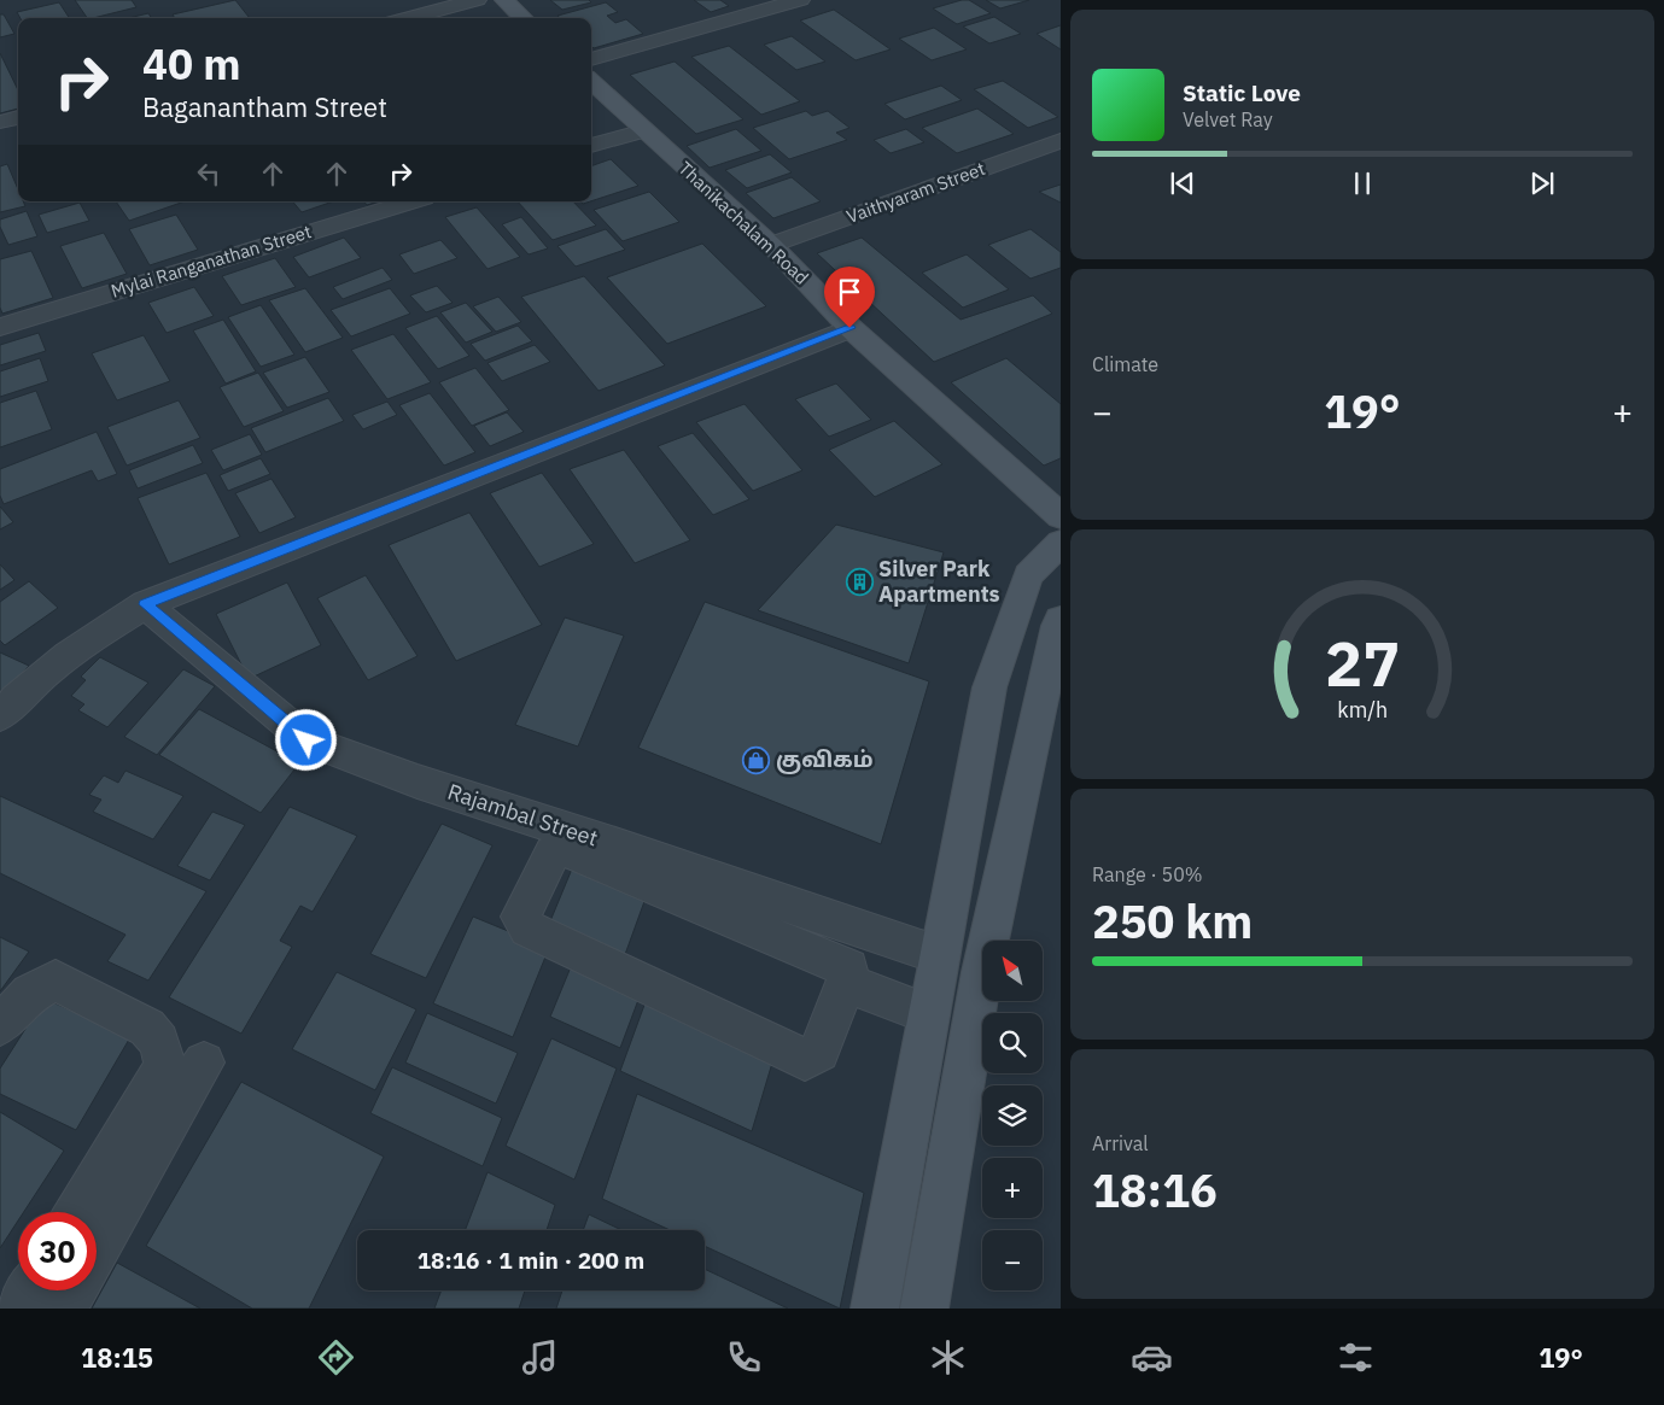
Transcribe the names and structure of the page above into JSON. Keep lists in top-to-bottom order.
{
  "streets": {
    "main road": ["Thanikachalam Road"],
    "street": ["Vaithyaram Street", "Mylai Ranganathan Street", "Rajambal Street"]
  },
  "crossings": [
    ["Vaithyaram Street", "Thanikachalam Road"]
  ],
  "places": {
    "building": ["Silver Park Apartments"],
    "shop": ["குவிகம்"]
  },
  "north": "top left",
  "page": {
    "turn": ["40 m", "Baganantham Street"],
    "song": ["Static Love", "Velvet Ray"],
    "tile": [
      "Climate",
      ["Range · 50%", "250 km"],
      ["Arrival", "18:16"]
    ],
    "heat": ["−", "19°", "+"],
    "map_buttons": ["+", "−"],
    "limit": "30",
    "trip": "18:16 · 1 min · 200 m",
    "tabs": ["18:15", "19°"],
    "gauge": ["27", "km/h"]
  }
}
